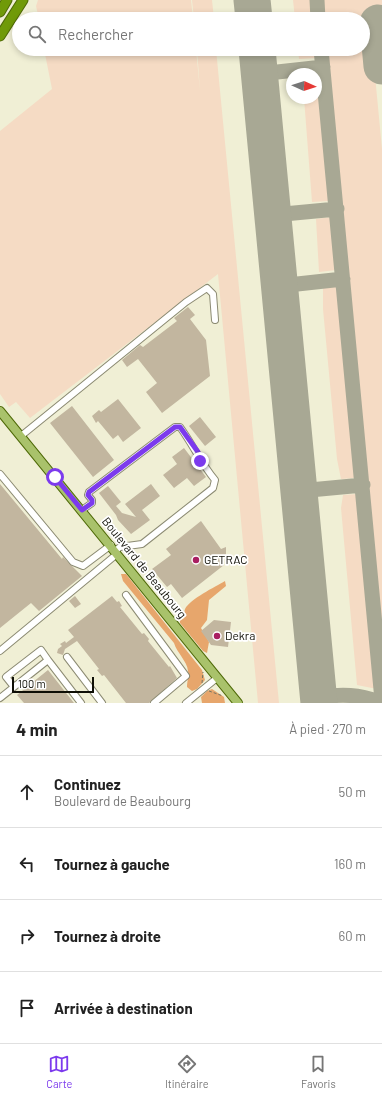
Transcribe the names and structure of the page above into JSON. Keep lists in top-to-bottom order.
{
  "streets": {
    "main road": ["Boulevard de Beaubourg"]
  },
  "places": ["GETRAC", "Dekra"],
  "scale_bar": "100 m",
  "north": "right",
  "page": {
    "search": "Rechercher",
    "scale": "100 m",
    "heading": ["4 min", "À pied · 270 m"],
    "list": [
      ["Continuez", "Boulevard de Beaubourg", "50 m"],
      ["Tournez à gauche", "160 m"],
      ["Tournez à droite", "60 m"],
      "Arrivée à destination"
    ],
    "nav": ["Carte", "Itinéraire", "Favoris"]
  }
}
